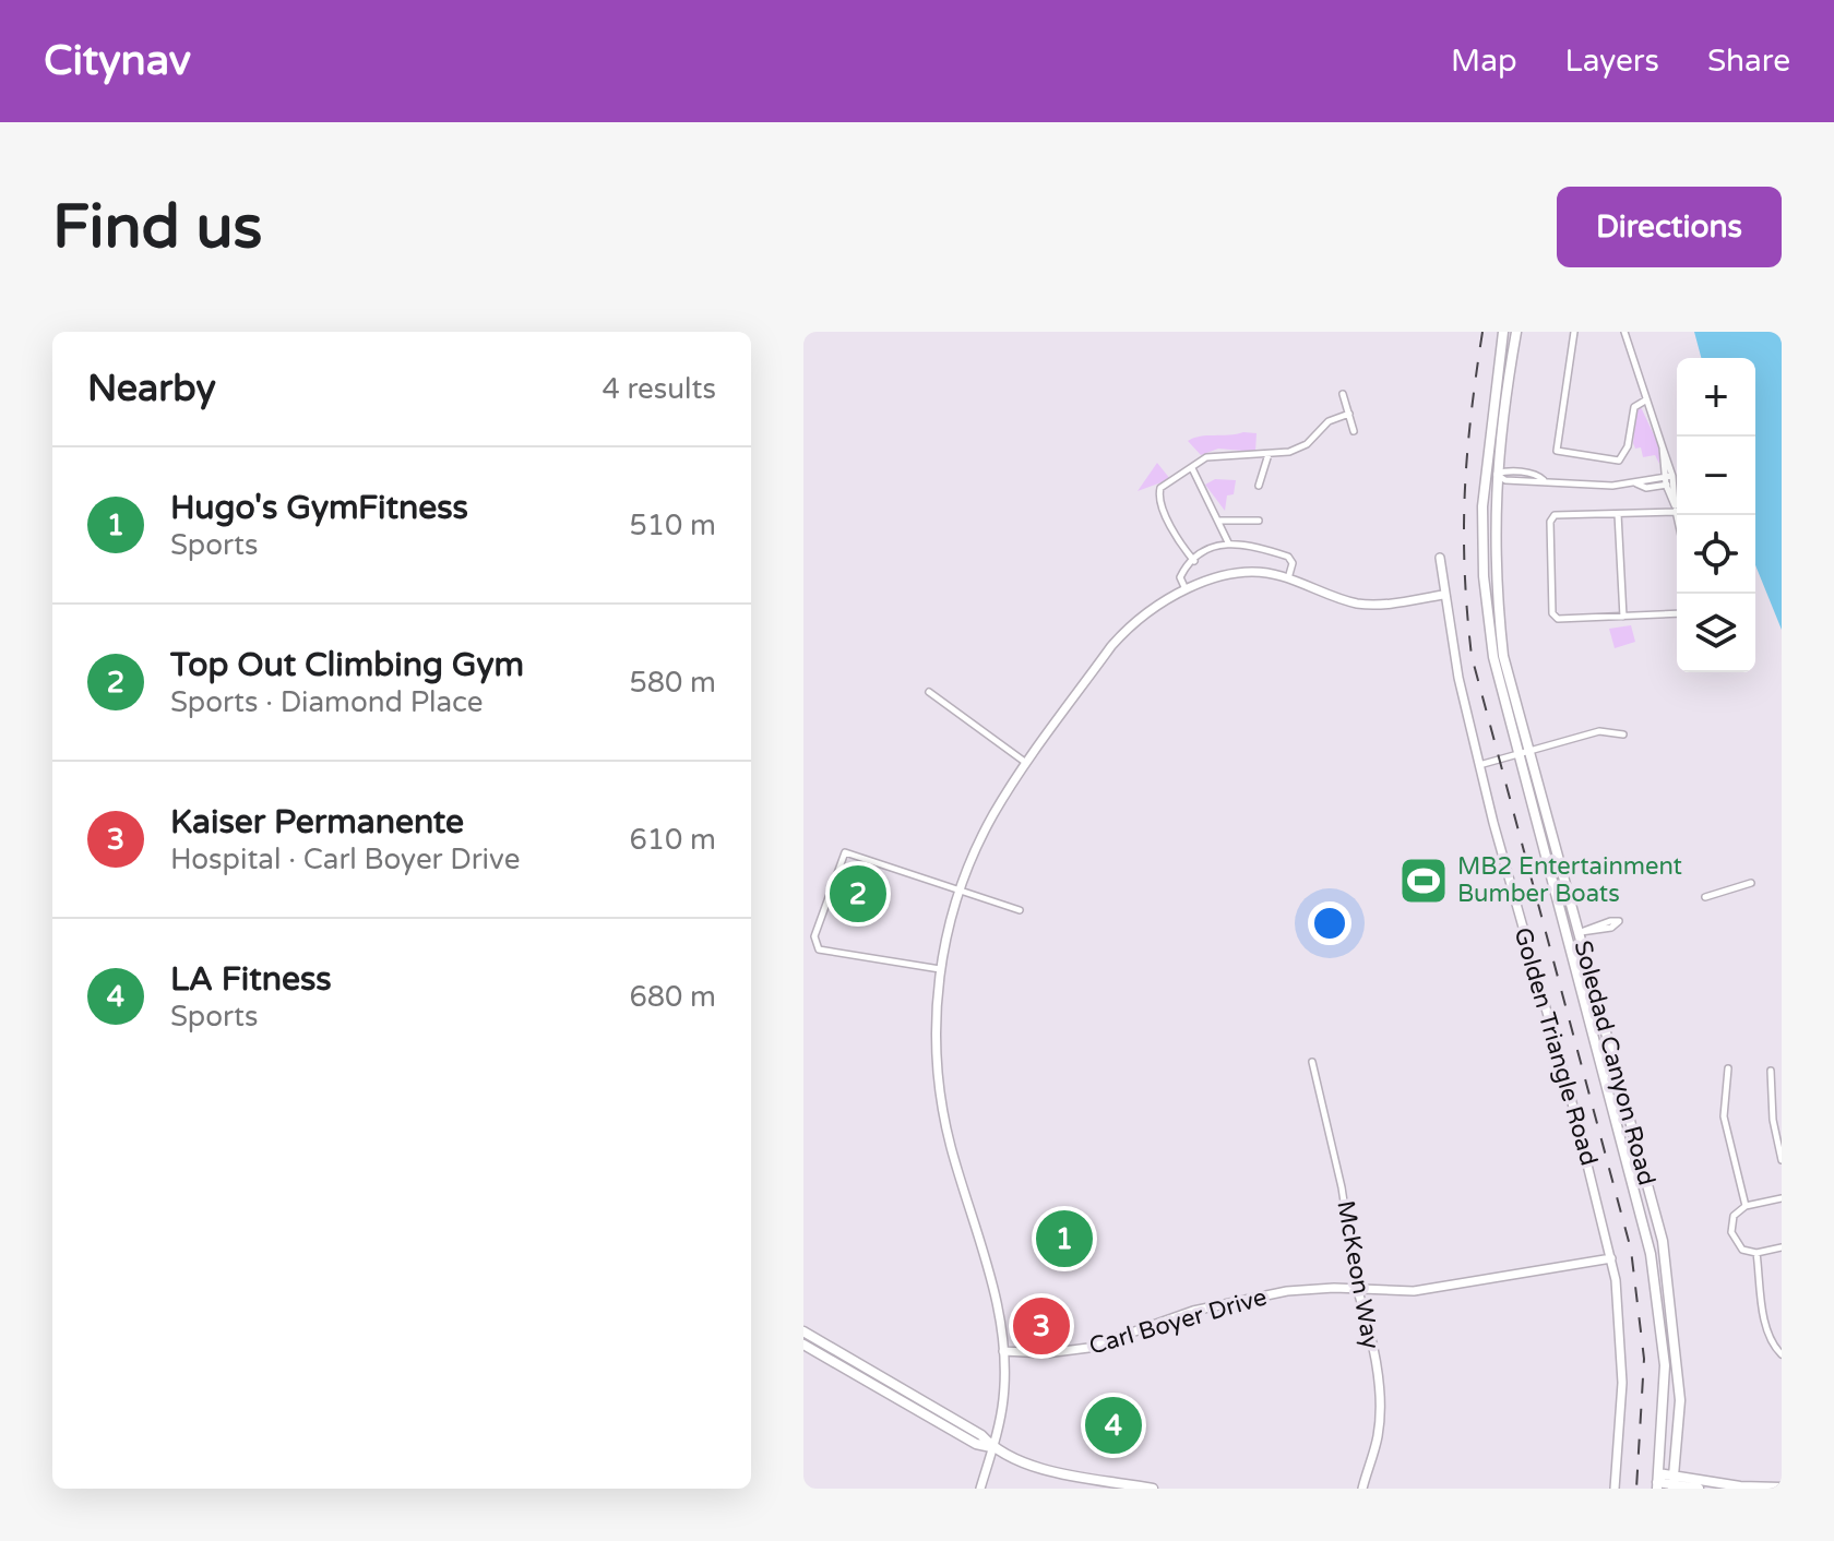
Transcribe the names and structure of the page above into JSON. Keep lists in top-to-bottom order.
{
  "streets": {
    "main road": ["Soledad Canyon Road"],
    "street": ["Golden Triangle Road", "McKeon Way", "Carl Boyer Drive"]
  },
  "crossings": [
    ["Golden Triangle Road", "Carl Boyer Drive"],
    ["McKeon Way", "Carl Boyer Drive"]
  ],
  "places": {
    "sports": ["MB2 Entertainment Bumber Boats"]
  },
  "page": {
    "header": "Citynav",
    "nav": ["Map", "Layers", "Share"],
    "buttons": "Directions",
    "title": "Find us",
    "heading": ["Nearby", "4 results"],
    "map_buttons": ["+", "−"],
    "list": [
      {
        "mark": "1",
        "name": "Hugo's GymFitness",
        "note": "Sports",
        "value": "510 m"
      },
      {
        "mark": "2",
        "name": "Top Out Climbing Gym",
        "note": "Sports · Diamond Place",
        "value": "580 m"
      },
      {
        "mark": "3",
        "name": "Kaiser Permanente",
        "note": "Hospital · Carl Boyer Drive",
        "value": "610 m"
      },
      {
        "mark": "4",
        "name": "LA Fitness",
        "note": "Sports",
        "value": "680 m"
      }
    ],
    "pins": [
      "2",
      "1",
      "3",
      "4"
    ]
  }
}
